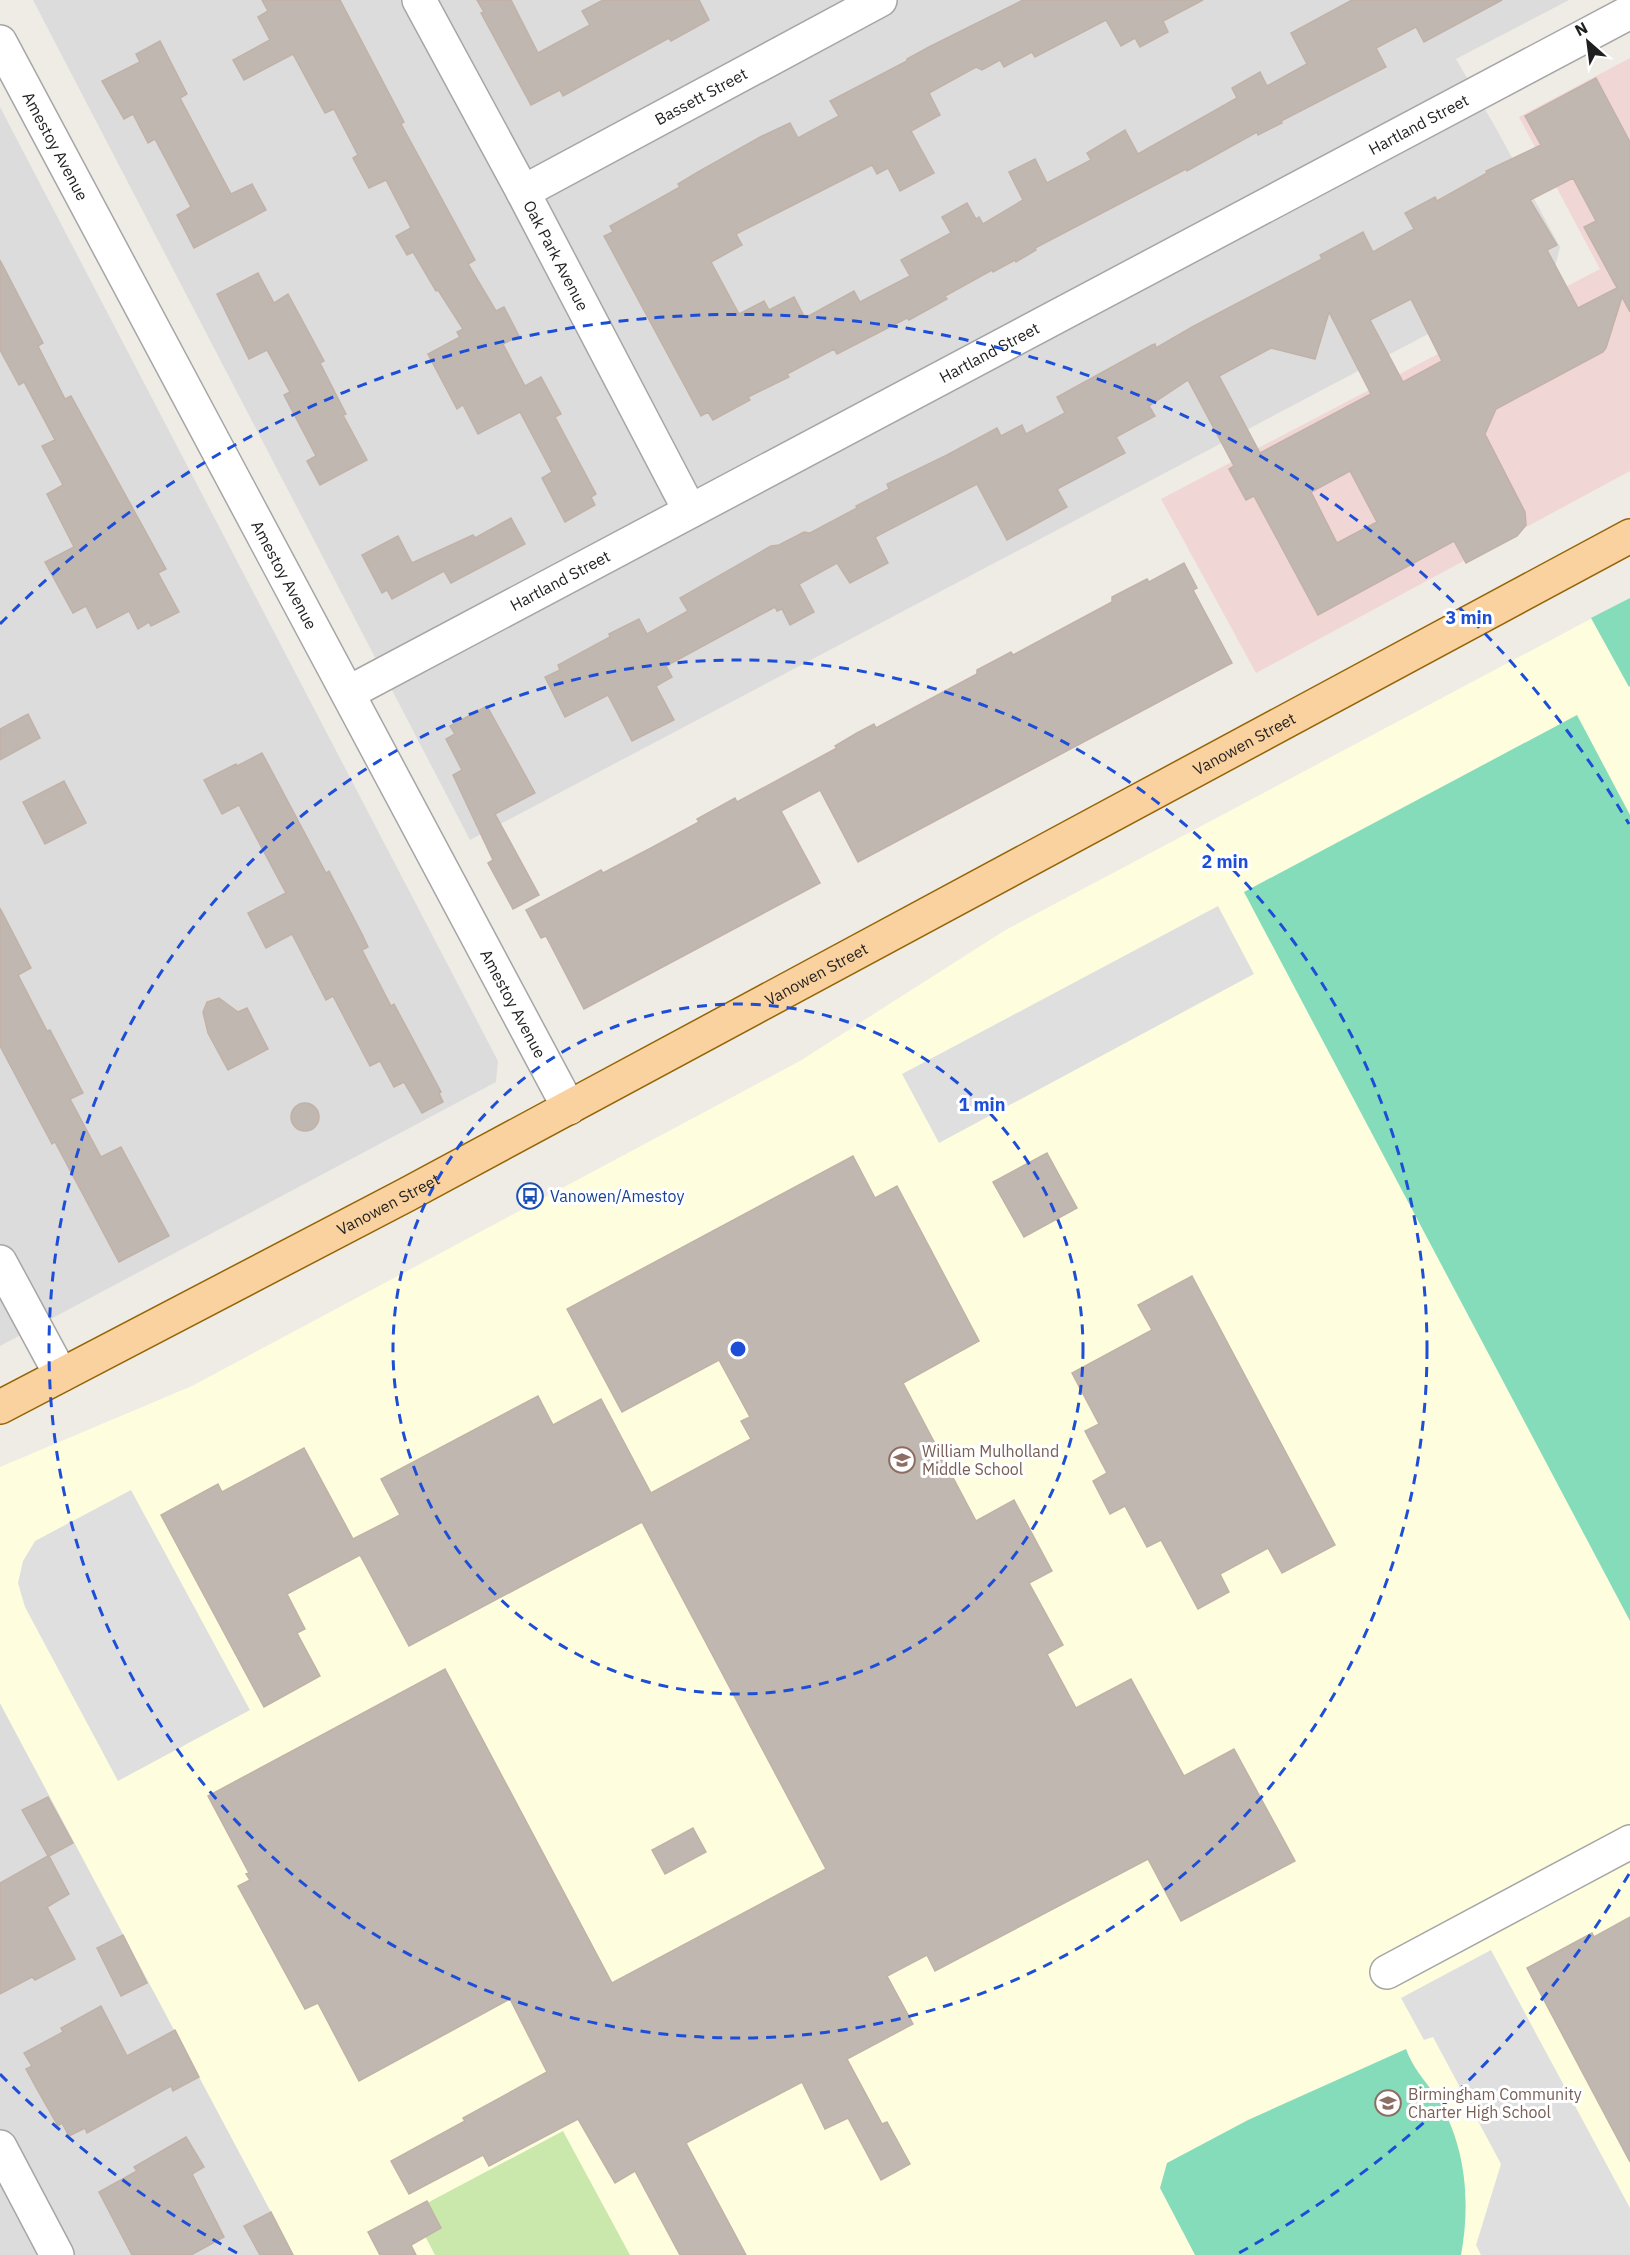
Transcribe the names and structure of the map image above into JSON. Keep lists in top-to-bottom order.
{
  "streets": {
    "main road": ["Vanowen Street"],
    "street": [
      "Bassett Street",
      "Hartland Street",
      "Amestoy Avenue",
      "Oak Park Avenue"
    ]
  },
  "crossings": [
    ["Bassett Street", "Oak Park Avenue"],
    ["Hartland Street", "Amestoy Avenue"],
    ["Hartland Street", "Oak Park Avenue"],
    ["Amestoy Avenue", "Vanowen Street"]
  ],
  "places": {
    "bus stop": ["Vanowen/Amestoy"],
    "school or university": ["William Mulholland Middle School", "Birmingham Community Charter High School"]
  },
  "north": "top left",
  "rings": ["3 min", "2 min", "1 min"]
}
